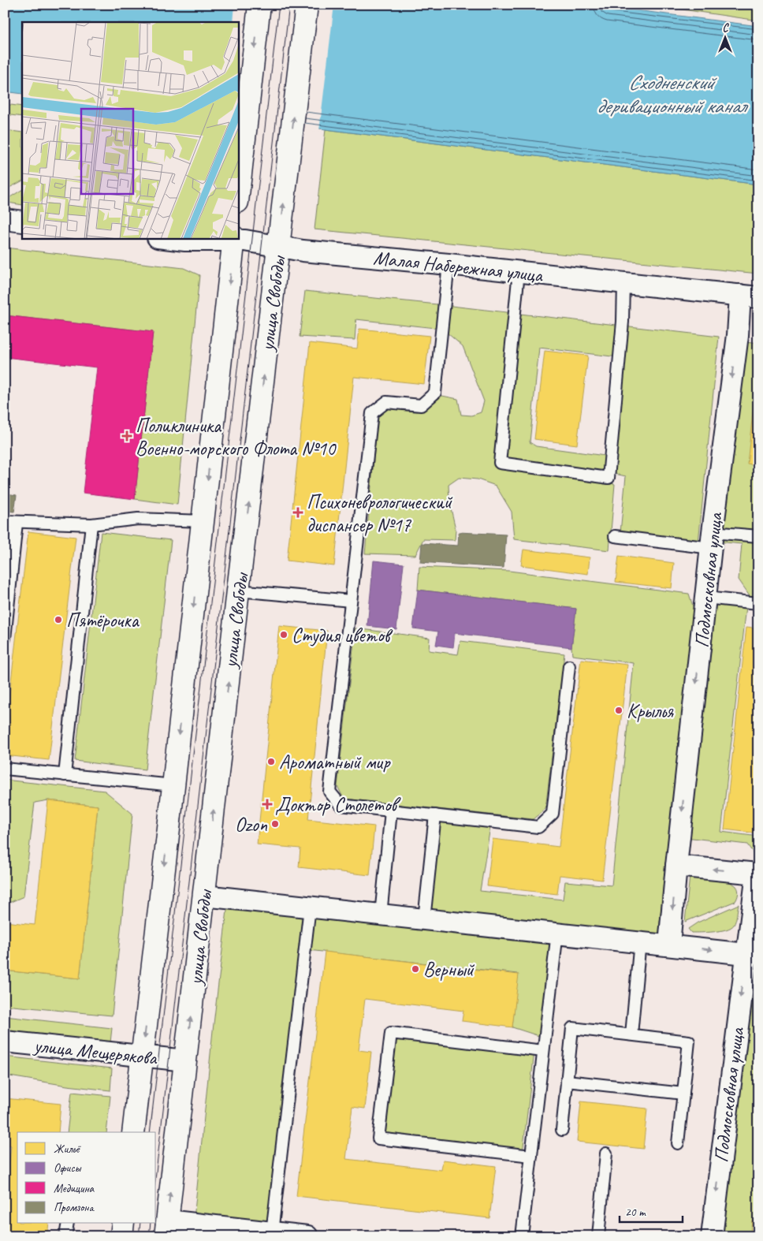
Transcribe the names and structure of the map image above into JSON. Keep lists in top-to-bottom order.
{
  "streets": {
    "main road": ["улица Свободы"],
    "street": ["Малая Набережная улица", "Подмосковная улица", "улица Мещерякова"]
  },
  "crossings": [
    ["Малая Набережная улица", "улица Свободы"],
    ["Малая Набережная улица", "Подмосковная улица"],
    ["улица Свободы", "улица Мещерякова"]
  ],
  "one_way": ["Подмосковная улица"],
  "water": ["Сходненский деривационный канал"],
  "places": {
    "health": ["Поликлиника Военно-морского Флота №10", "Психоневрологический диспансер №17", "Доктор Столетов"],
    "other": [
      "Пятёрочка",
      "Студия цветов",
      "Крылья",
      "Ароматный мир",
      "Ozon",
      "Верный"
    ]
  },
  "legend": [
    "Жильё",
    "Офисы",
    "Медицина",
    "Промзона"
  ],
  "scale_bar": "20 m",
  "north": "top"
}
